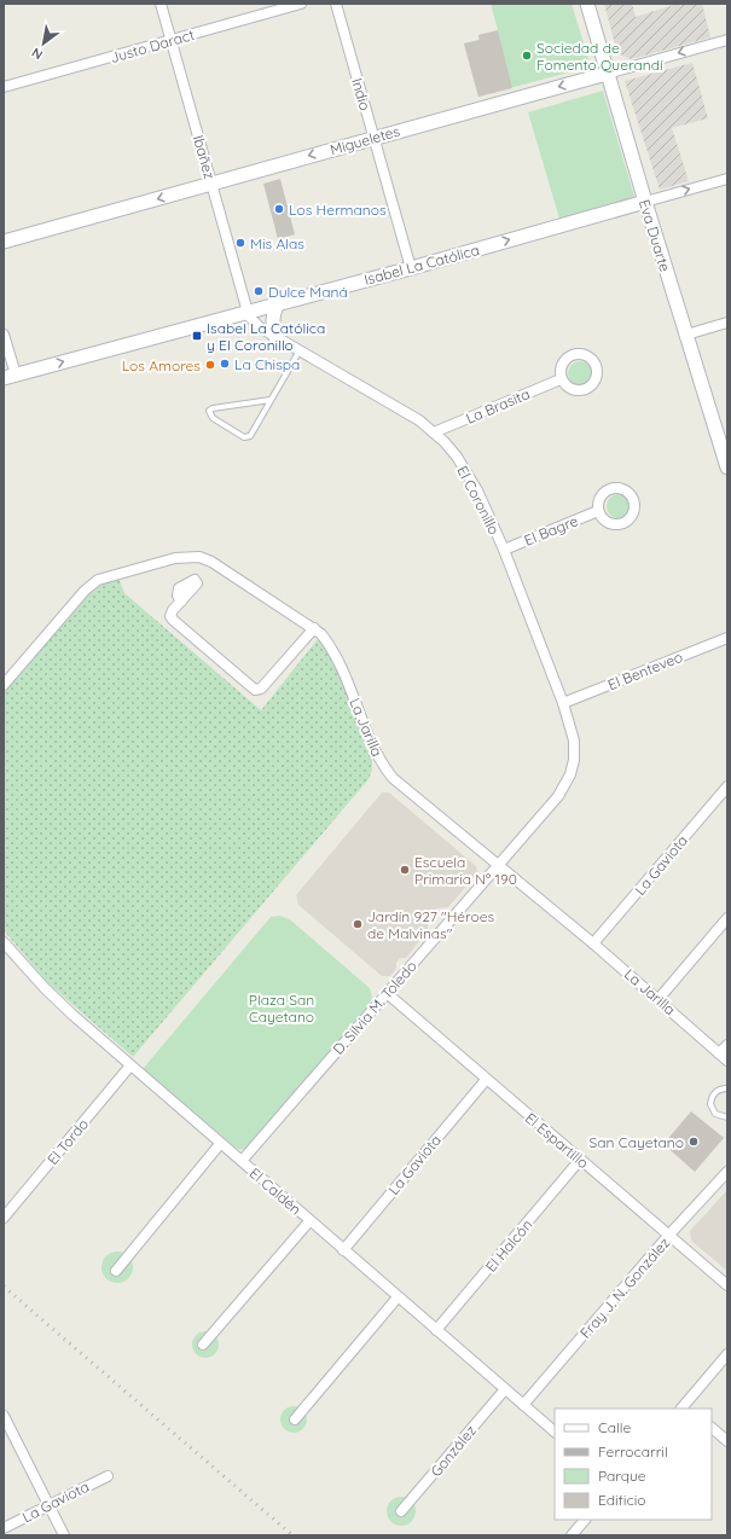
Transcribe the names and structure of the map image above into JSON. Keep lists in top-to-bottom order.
{
  "streets": {
    "street": [
      "Justo Daract",
      "Indio",
      "Migueletes",
      "Ibañez",
      "Eva Duarte",
      "Isabel La Católica",
      "La Brasita",
      "El Coronillo",
      "El Bagre",
      "El Benteveo",
      "La Jarilla",
      "La Gaviota",
      "D. Silvia M. Toledo",
      "El Espartillo",
      "El Tordo",
      "El Caldén",
      "El Halcón",
      "Fray J. N. González",
      "González"
    ]
  },
  "crossings": [
    ["Justo Daract", "Ibañez"],
    ["Indio", "Migueletes"],
    ["Indio", "Isabel La Católica"],
    ["Migueletes", "Ibañez"],
    ["Migueletes", "Eva Duarte"],
    ["Ibañez", "Isabel La Católica"],
    ["Ibañez", "El Coronillo"],
    ["Eva Duarte", "Isabel La Católica"],
    ["Isabel La Católica", "El Coronillo"],
    ["La Brasita", "El Coronillo"],
    ["El Coronillo", "El Bagre"],
    ["El Coronillo", "El Benteveo"],
    ["El Coronillo", "D. Silvia M. Toledo"],
    ["El Benteveo", "D. Silvia M. Toledo"],
    ["La Jarilla", "La Gaviota"],
    ["La Jarilla", "D. Silvia M. Toledo"],
    ["La Gaviota", "El Espartillo"],
    ["La Gaviota", "El Caldén"],
    ["D. Silvia M. Toledo", "El Espartillo"],
    ["D. Silvia M. Toledo", "El Caldén"],
    ["El Espartillo", "El Halcón"],
    ["El Espartillo", "Fray J. N. González"],
    ["El Tordo", "El Caldén"],
    ["El Caldén", "El Halcón"],
    ["El Caldén", "Fray J. N. González"],
    ["El Caldén", "González"]
  ],
  "one_way": ["Migueletes", "Isabel La Católica"],
  "parks": ["Plaza San Cayetano"],
  "places": {
    "other": [
      "Sociedad de Fomento Querandí",
      "Los Hermanos",
      "Mis Alas",
      "Dulce Maná",
      "La Chispa",
      "Los Amores",
      "Escuela Primaria Nº 190",
      "Jardín 927 \"Héroes de Malvinas\"",
      "San Cayetano"
    ],
    "transit": ["Isabel La Católica y El Coronillo"]
  },
  "legend": [
    "Calle",
    "Ferrocarril",
    "Parque",
    "Edificio"
  ],
  "north": "bottom left"
}
